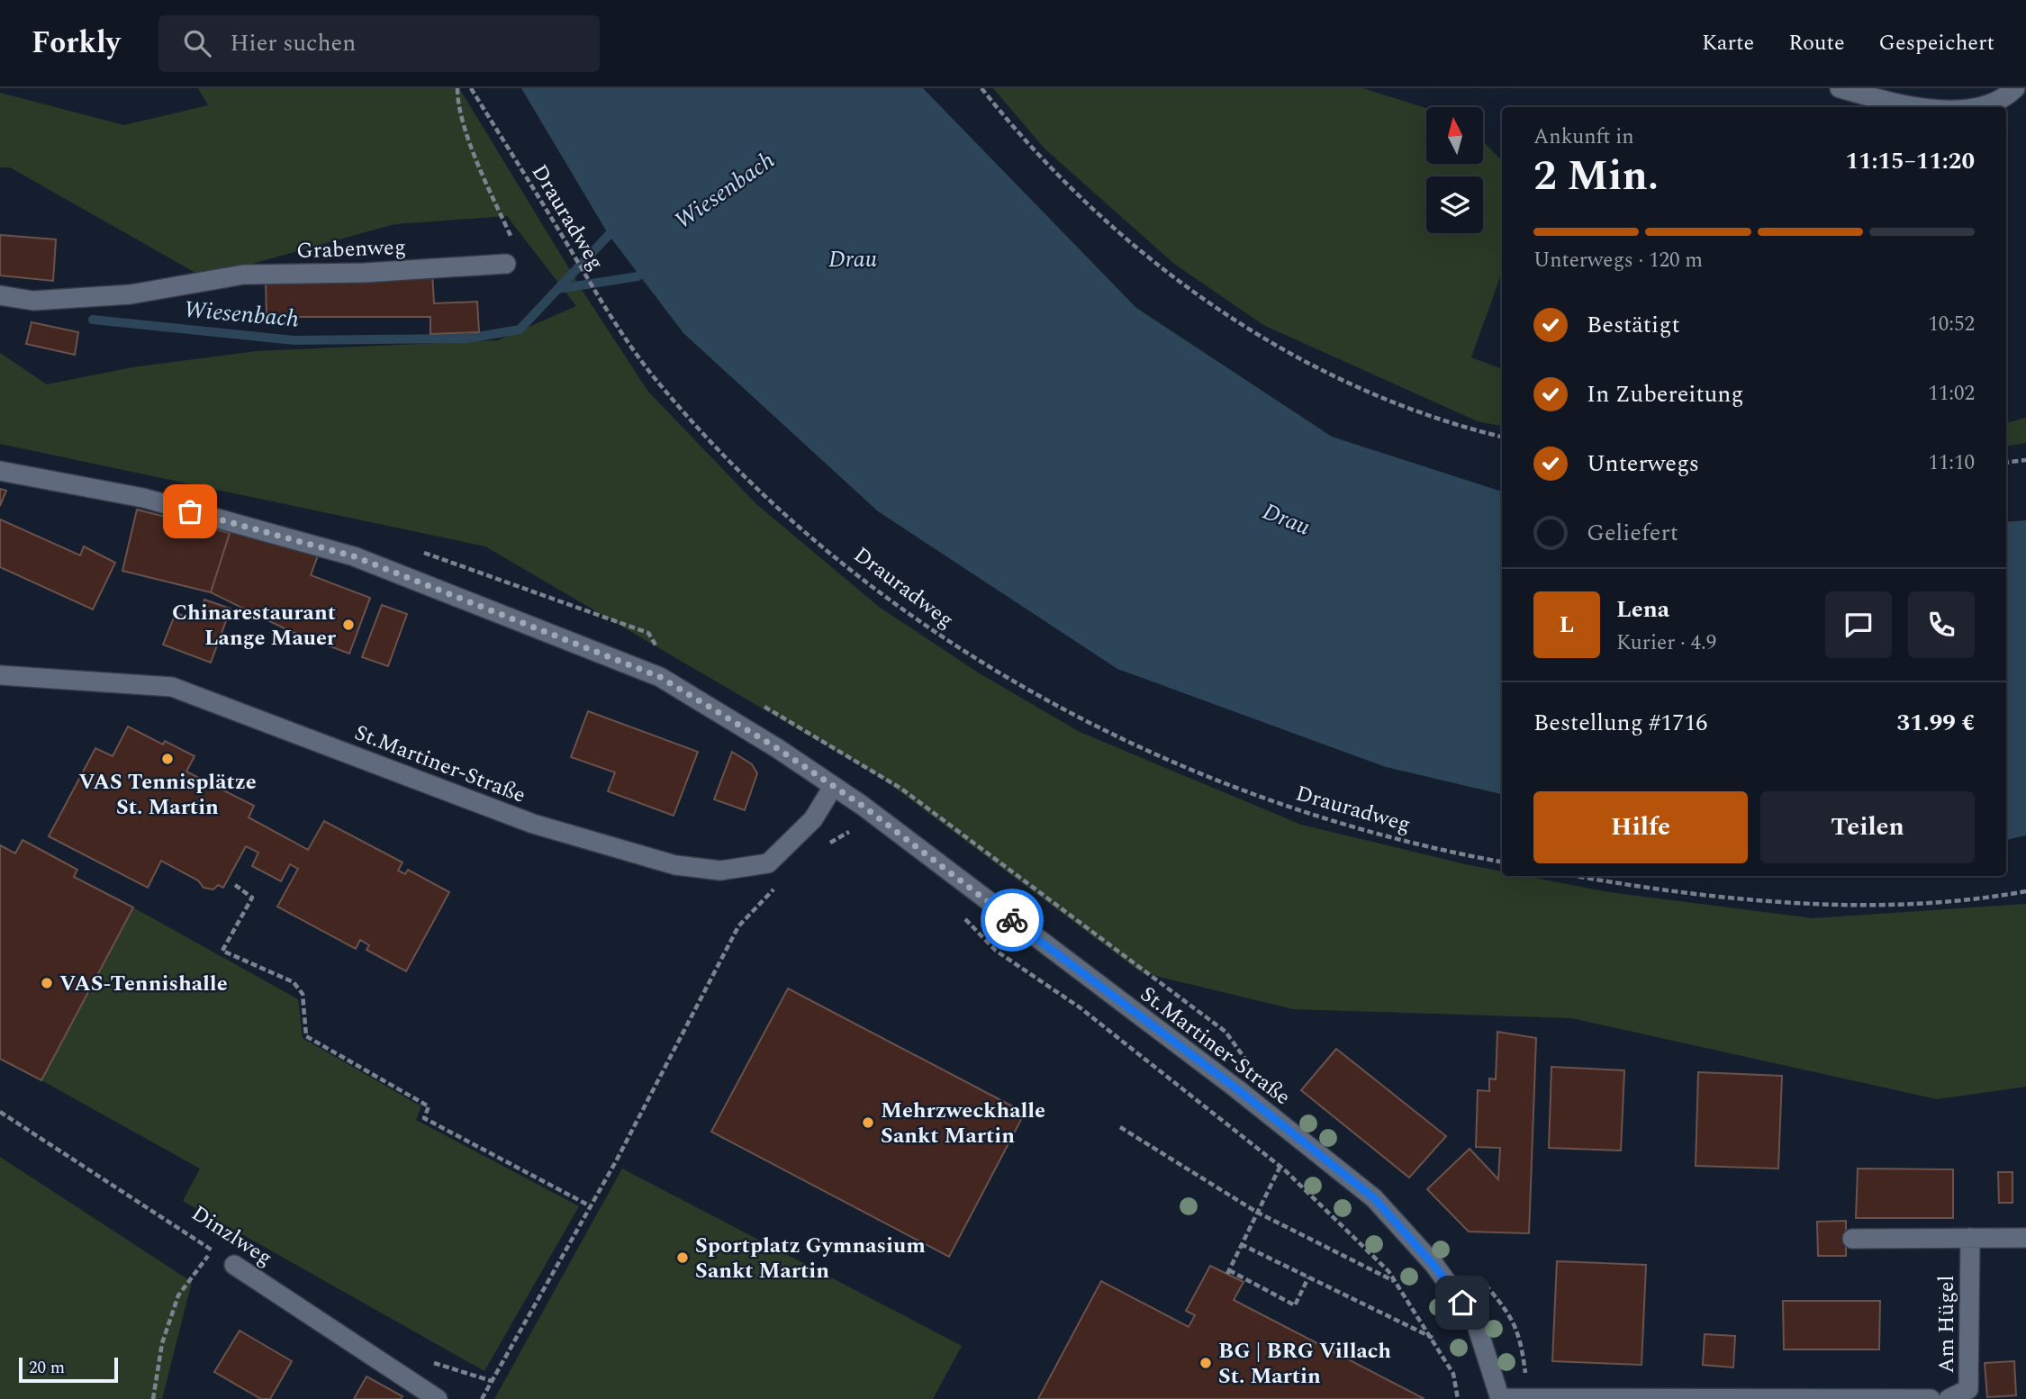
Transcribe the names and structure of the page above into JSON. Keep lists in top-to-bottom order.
{
  "streets": {
    "street": [
      "Grabenweg",
      "St.Martiner-Straße",
      "Dinzlweg",
      "Am Hügel"
    ],
    "path": ["Drauradweg"]
  },
  "crossings": [
    ["St.Martiner-Straße", "Am Hügel"]
  ],
  "water": ["Wiesenbach", "Drau"],
  "places": [
    "Chinarestaurant Lange Mauer",
    "VAS Tennisplätze St. Martin",
    "VAS-Tennishalle",
    "Mehrzweckhalle Sankt Martin",
    "Sportplatz Gymnasium Sankt Martin",
    "BG | BRG Villach St. Martin"
  ],
  "scale_bar": "20 m",
  "north": "top",
  "page": {
    "header": "Forkly",
    "search": "Hier suchen",
    "nav": ["Karte", "Route", "Gespeichert"],
    "heading": ["2 Min.", "Ankunft in", "11:15–11:20"],
    "panel": [
      "Lena",
      "Kurier · 4.9",
      "Bestellung #1716",
      "31.99 €"
    ],
    "bar": "Unterwegs · 120 m",
    "list": [
      ["Bestätigt", "10:52"],
      ["In Zubereitung", "11:02"],
      ["Unterwegs", "11:10"],
      "Geliefert"
    ],
    "round": "L",
    "buttons": ["Hilfe", "Teilen"],
    "scale": "20 m"
  }
}
